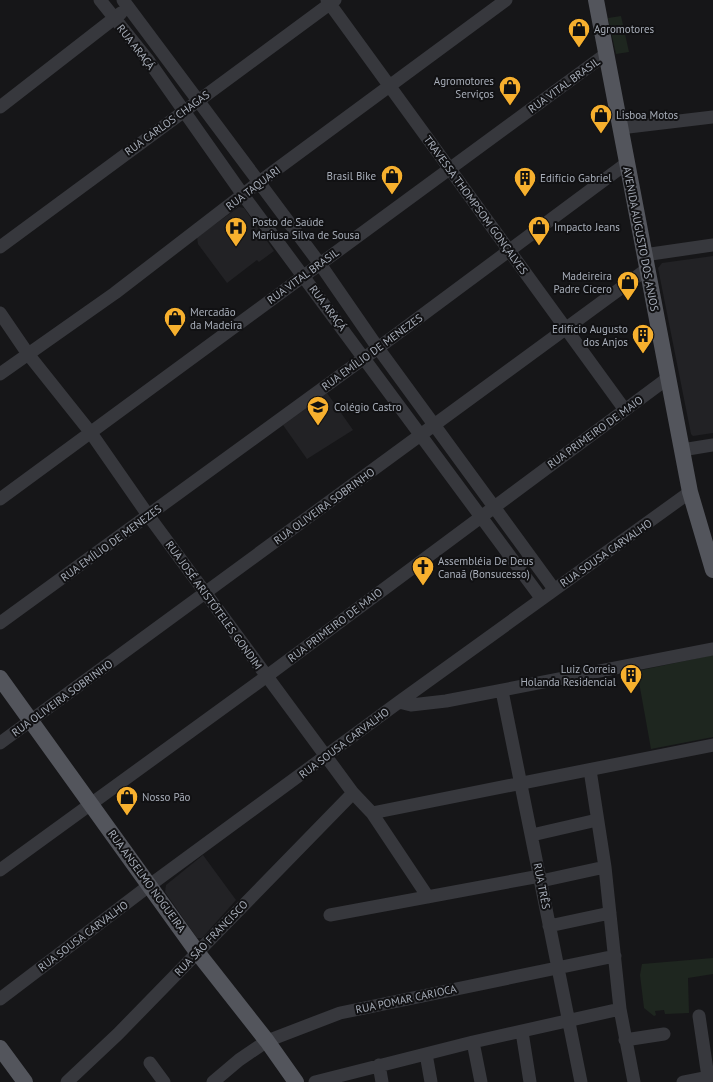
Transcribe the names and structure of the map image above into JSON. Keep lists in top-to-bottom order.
{
  "streets": {
    "main road": ["AVENIDA AUGUSTO DOS ANJOS", "RUA ANSELMO NOGUEIRA"],
    "street": [
      "RUA ARAÇÁ",
      "RUA VITAL BRASIL",
      "RUA CARLOS CHAGAS",
      "RUA TAQUARI",
      "TRAVESSA THOMPSOM GONÇALVES",
      "RUA EMÍLIO DE MENEZES",
      "RUA PRIMEIRO DE MAIO",
      "RUA OLIVEIRA SOBRINHO",
      "RUA SOUSA CARVALHO",
      "RUA JOSÉ ARISTÓTELES GONDIM",
      "RUA TRÊS",
      "RUA SÃO FRANCISCO",
      "RUA POMAR CARIOCA"
    ]
  },
  "crossings": [
    ["RUA ARAÇÁ", "RUA VITAL BRASIL"],
    ["RUA ARAÇÁ", "RUA CARLOS CHAGAS"],
    ["RUA ARAÇÁ", "RUA TAQUARI"],
    ["RUA ARAÇÁ", "RUA EMÍLIO DE MENEZES"],
    ["RUA ARAÇÁ", "RUA PRIMEIRO DE MAIO"],
    ["RUA ARAÇÁ", "RUA OLIVEIRA SOBRINHO"],
    ["RUA ARAÇÁ", "RUA SOUSA CARVALHO"],
    ["RUA VITAL BRASIL", "TRAVESSA THOMPSOM GONÇALVES"],
    ["RUA VITAL BRASIL", "AVENIDA AUGUSTO DOS ANJOS"],
    ["RUA VITAL BRASIL", "RUA JOSÉ ARISTÓTELES GONDIM"],
    ["RUA CARLOS CHAGAS", "TRAVESSA THOMPSOM GONÇALVES"],
    ["RUA TAQUARI", "TRAVESSA THOMPSOM GONÇALVES"],
    ["RUA TAQUARI", "RUA JOSÉ ARISTÓTELES GONDIM"],
    ["TRAVESSA THOMPSOM GONÇALVES", "RUA EMÍLIO DE MENEZES"],
    ["TRAVESSA THOMPSOM GONÇALVES", "RUA PRIMEIRO DE MAIO"],
    ["TRAVESSA THOMPSOM GONÇALVES", "RUA OLIVEIRA SOBRINHO"],
    ["AVENIDA AUGUSTO DOS ANJOS", "RUA EMÍLIO DE MENEZES"],
    ["AVENIDA AUGUSTO DOS ANJOS", "RUA PRIMEIRO DE MAIO"],
    ["AVENIDA AUGUSTO DOS ANJOS", "RUA OLIVEIRA SOBRINHO"],
    ["AVENIDA AUGUSTO DOS ANJOS", "RUA SOUSA CARVALHO"],
    ["RUA EMÍLIO DE MENEZES", "RUA JOSÉ ARISTÓTELES GONDIM"],
    ["RUA PRIMEIRO DE MAIO", "RUA JOSÉ ARISTÓTELES GONDIM"],
    ["RUA PRIMEIRO DE MAIO", "RUA ANSELMO NOGUEIRA"],
    ["RUA OLIVEIRA SOBRINHO", "RUA JOSÉ ARISTÓTELES GONDIM"],
    ["RUA OLIVEIRA SOBRINHO", "RUA ANSELMO NOGUEIRA"],
    ["RUA SOUSA CARVALHO", "RUA JOSÉ ARISTÓTELES GONDIM"],
    ["RUA SOUSA CARVALHO", "RUA ANSELMO NOGUEIRA"],
    ["RUA JOSÉ ARISTÓTELES GONDIM", "RUA SÃO FRANCISCO"],
    ["RUA ANSELMO NOGUEIRA", "RUA SÃO FRANCISCO"],
    ["RUA ANSELMO NOGUEIRA", "RUA POMAR CARIOCA"],
    ["RUA TRÊS", "RUA POMAR CARIOCA"]
  ],
  "places": {
    "shop": [
      "Agromotores",
      "Agromotores Serviços",
      "Lisboa Motos",
      "Brasil Bike",
      "Impacto Jeans",
      "Madeireira Padre Cícero",
      "Mercadão da Madeira",
      "Nosso Pão"
    ],
    "building": ["Edifício Gabriel", "Edifício Augusto dos Anjos", "Luiz Correia Holanda Residencial"],
    "hospital": ["Posto de Saúde Mariusa Silva de Sousa"],
    "school or university": ["Colégio Castro"],
    "church": ["Assembléia De Deus Canaã (Bonsucesso)"]
  }
}
